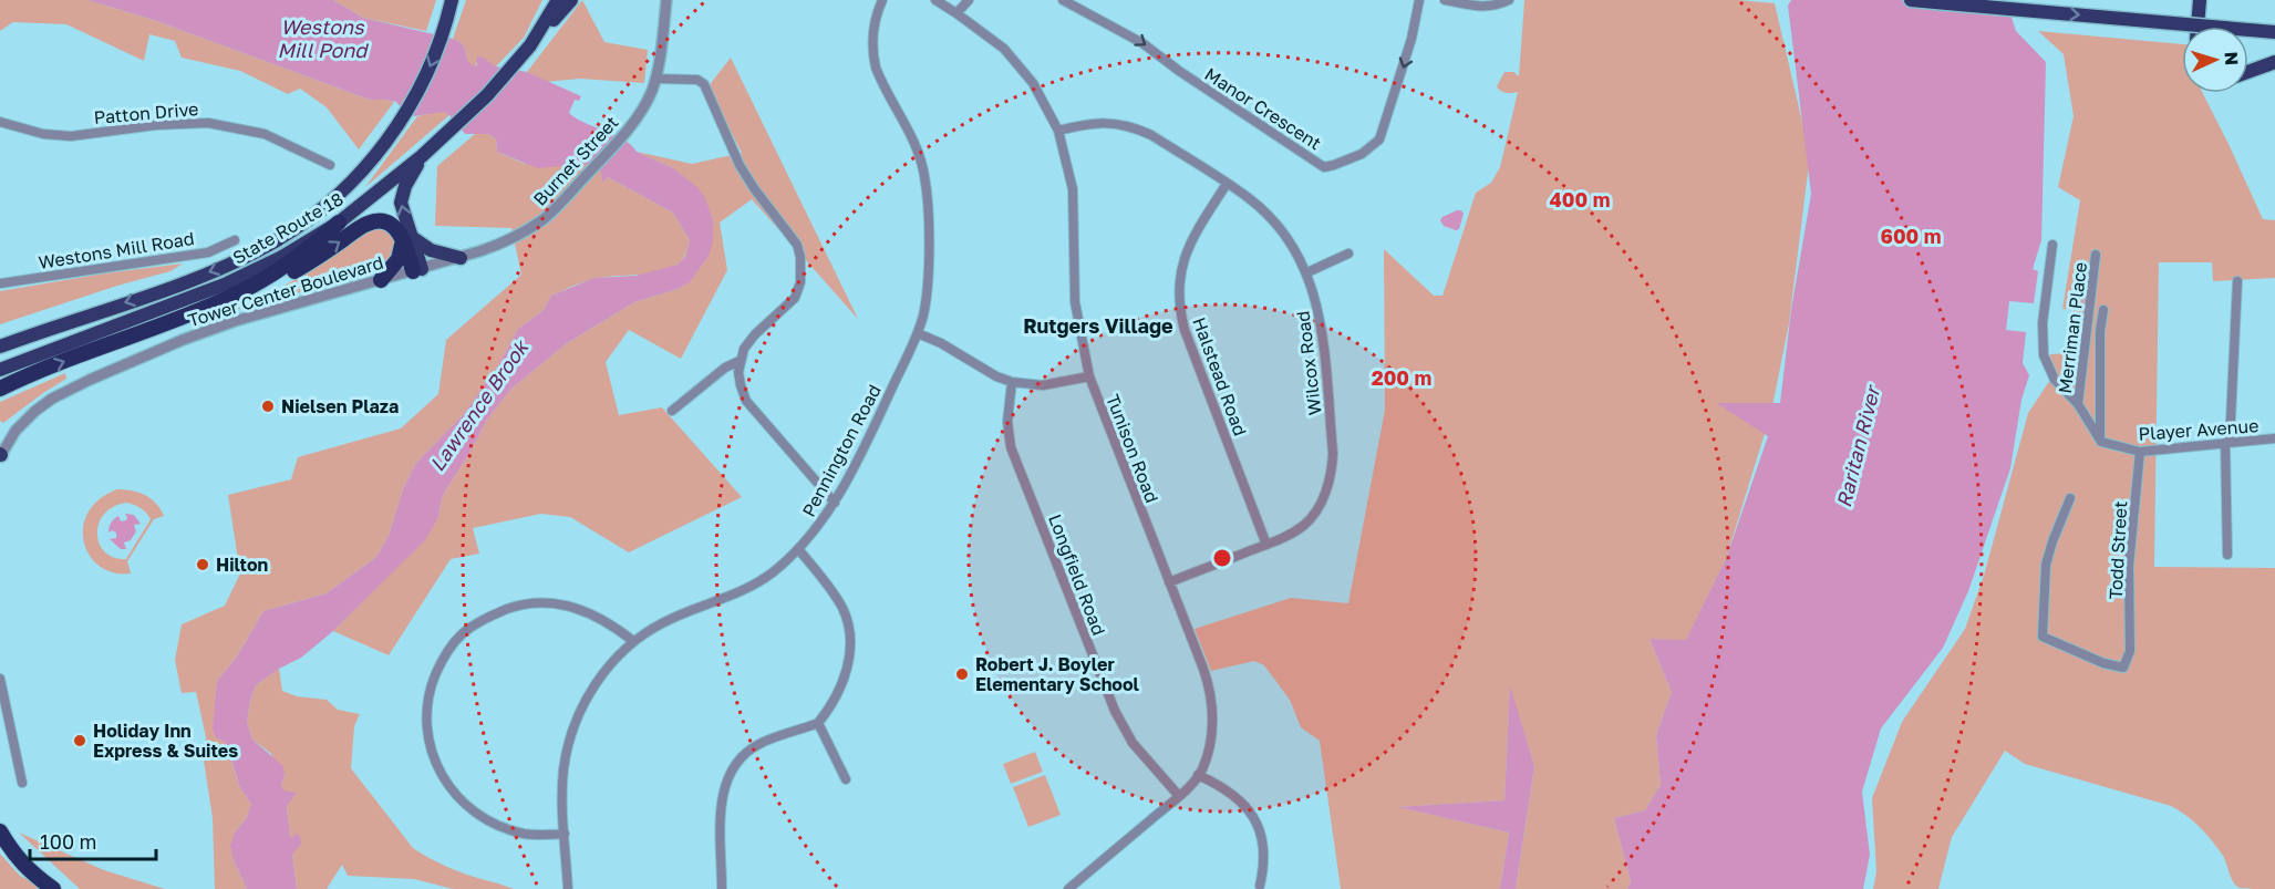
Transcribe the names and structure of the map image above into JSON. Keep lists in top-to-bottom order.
{
  "streets": {
    "highway": ["State Route 18"],
    "street": [
      "Manor Crescent",
      "Patton Drive",
      "Burnet Street",
      "Westons Mill Road",
      "Tower Center Boulevard",
      "Merriman Place",
      "Wilcox Road",
      "Halstead Road",
      "Player Avenue",
      "Tunison Road",
      "Pennington Road",
      "Todd Street",
      "Longfield Road"
    ]
  },
  "crossings": [
    ["Burnet Street", "Tower Center Boulevard"],
    ["Wilcox Road", "Halstead Road"],
    ["Wilcox Road", "Tunison Road"],
    ["Player Avenue", "Todd Street"],
    ["Tunison Road", "Longfield Road"]
  ],
  "districts": ["Rutgers Village"],
  "water": ["Westons Mill Pond", "Lawrence Brook", "Raritan River"],
  "places": [
    "Nielsen Plaza",
    "Hilton",
    "Robert J. Boyler Elementary School",
    "Holiday Inn Express & Suites"
  ],
  "scale_bar": "100 m",
  "north": "right",
  "rings": ["400 m", "600 m", "200 m"]
}
